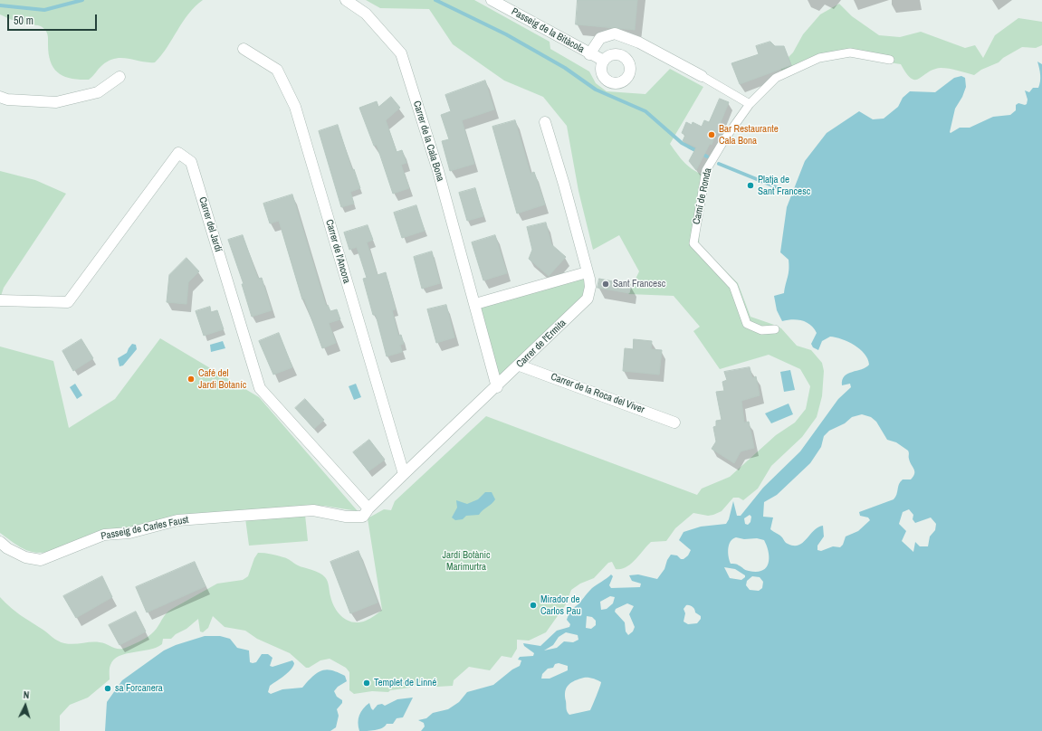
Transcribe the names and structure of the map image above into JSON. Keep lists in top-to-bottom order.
{
  "streets": {
    "street": [
      "Passeig de la Bitàcola",
      "Carrer de la Cala Bona",
      "Camí de Ronda",
      "Carrer del Jardí",
      "Carrer de l'Ancora",
      "Carrer de l'Ermita",
      "Carrer de la Roca del Viver",
      "Passeig de Carles Faust"
    ]
  },
  "crossings": [
    ["Carrer de la Cala Bona", "Carrer de l'Ermita"],
    ["Carrer del Jardí", "Carrer de l'Ermita"],
    ["Carrer del Jardí", "Passeig de Carles Faust"],
    ["Carrer de l'Ancora", "Carrer de l'Ermita"],
    ["Carrer de l'Ermita", "Carrer de la Roca del Viver"],
    ["Carrer de l'Ermita", "Passeig de Carles Faust"]
  ],
  "parks": ["Jardí Botànic Marimurtra"],
  "places": [
    "Bar Restaurante Cala Bona",
    "Platja de Sant Francesc",
    "Sant Francesc",
    "Café del Jardi Botaníc",
    "Mirador de Carlos Pau",
    "Templet de Linné",
    "sa Forcanera"
  ],
  "scale_bar": "50 m",
  "north": "top"
}
